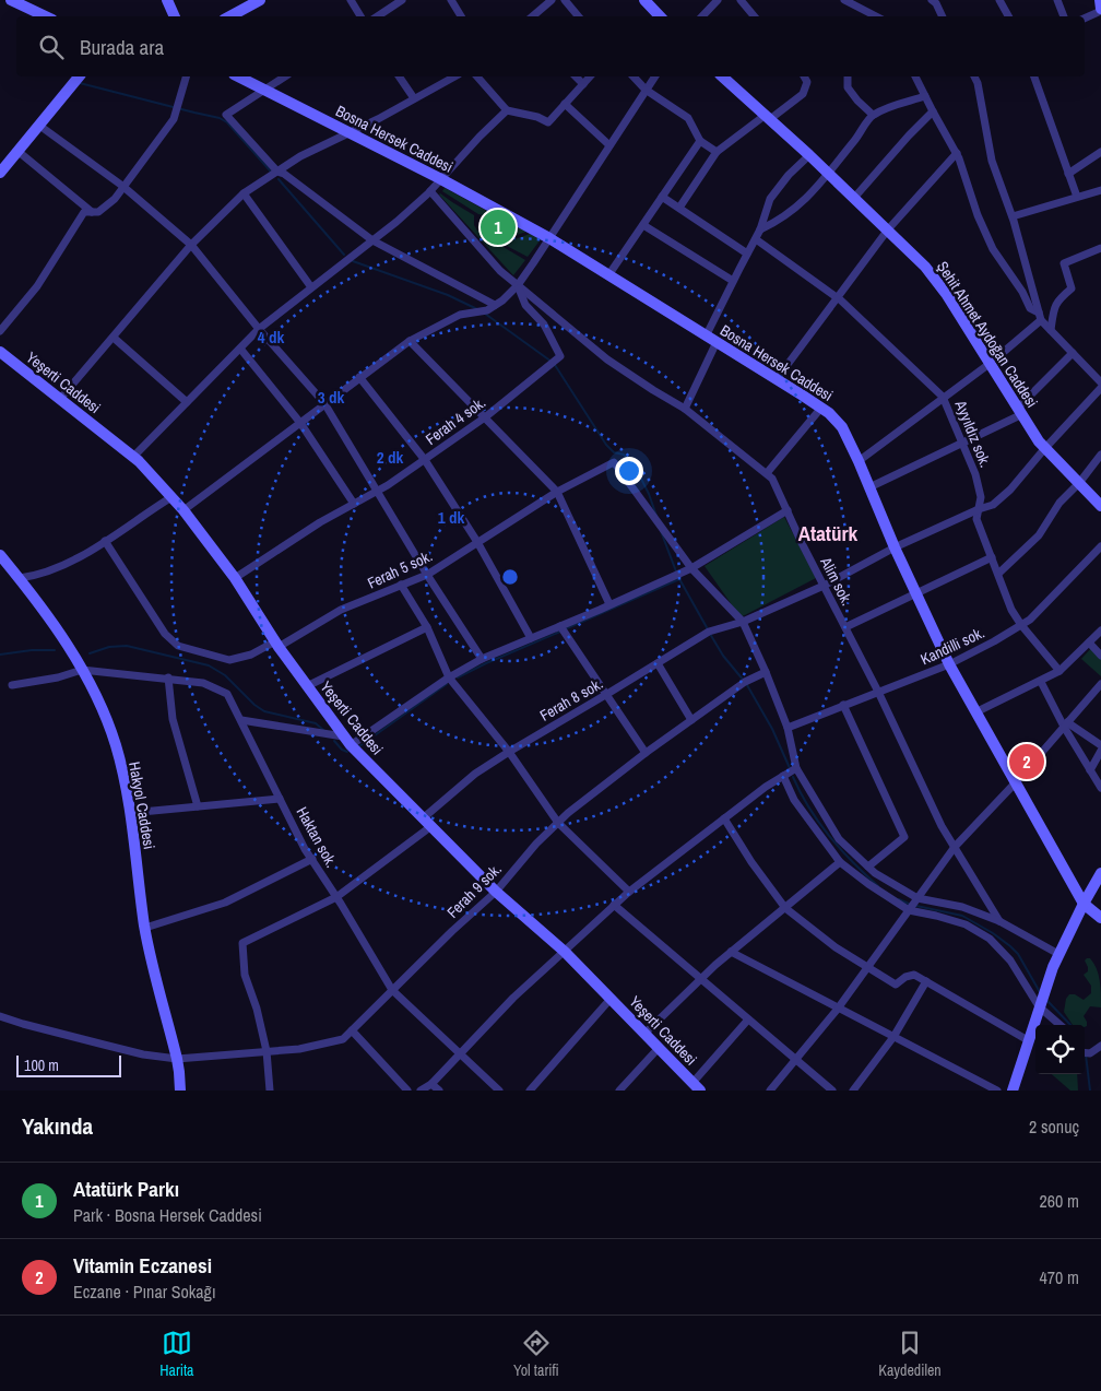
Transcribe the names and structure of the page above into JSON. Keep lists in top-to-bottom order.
{
  "streets": {
    "street": [
      "Bosna Hersek Caddesi",
      "Şehit Ahmet Aydoğan Caddesi",
      "Yeşerti Caddesi",
      "Ferah 4 sok.",
      "Ayyıldız sok.",
      "Ferah 5 sok.",
      "Alim sok.",
      "Kandilli sok.",
      "Ferah 8 sok.",
      "Hakyol Caddesi",
      "Haktan sok.",
      "Ferah 9 sok."
    ]
  },
  "crossings": [
    ["Bosna Hersek Caddesi", "Kandilli sok."],
    ["Bosna Hersek Caddesi", "Ferah 8 sok."],
    ["Şehit Ahmet Aydoğan Caddesi", "Ferah 8 sok."],
    ["Yeşerti Caddesi", "Ferah 4 sok."],
    ["Yeşerti Caddesi", "Ferah 5 sok."],
    ["Yeşerti Caddesi", "Ferah 8 sok."],
    ["Yeşerti Caddesi", "Ferah 9 sok."],
    ["Ferah 4 sok.", "Alim sok."],
    ["Ayyıldız sok.", "Kandilli sok."],
    ["Ayyıldız sok.", "Ferah 8 sok."],
    ["Alim sok.", "Kandilli sok."],
    ["Alim sok.", "Ferah 8 sok."],
    ["Ferah 8 sok.", "Haktan sok."],
    ["Ferah 8 sok.", "Ferah 9 sok."],
    ["Hakyol Caddesi", "Haktan sok."],
    ["Hakyol Caddesi", "Ferah 9 sok."],
    ["Haktan sok.", "Ferah 9 sok."]
  ],
  "districts": ["Atatürk"],
  "scale_bar": "100 m",
  "page": {
    "search": "Burada ara",
    "pins": ["1", "2"],
    "scale": "100 m",
    "heading": ["Yakında", "2 sonuç"],
    "list": [
      {
        "mark": "1",
        "name": "Atatürk Parkı",
        "note": "Park · Bosna Hersek Caddesi",
        "value": "260 m"
      },
      {
        "mark": "2",
        "name": "Vitamin Eczanesi",
        "note": "Eczane · Pınar Sokağı",
        "value": "470 m"
      }
    ],
    "nav": ["Harita", "Yol tarifi", "Kaydedilen"]
  },
  "rings": [
    "4 dk",
    "3 dk",
    "2 dk",
    "1 dk"
  ]
}
